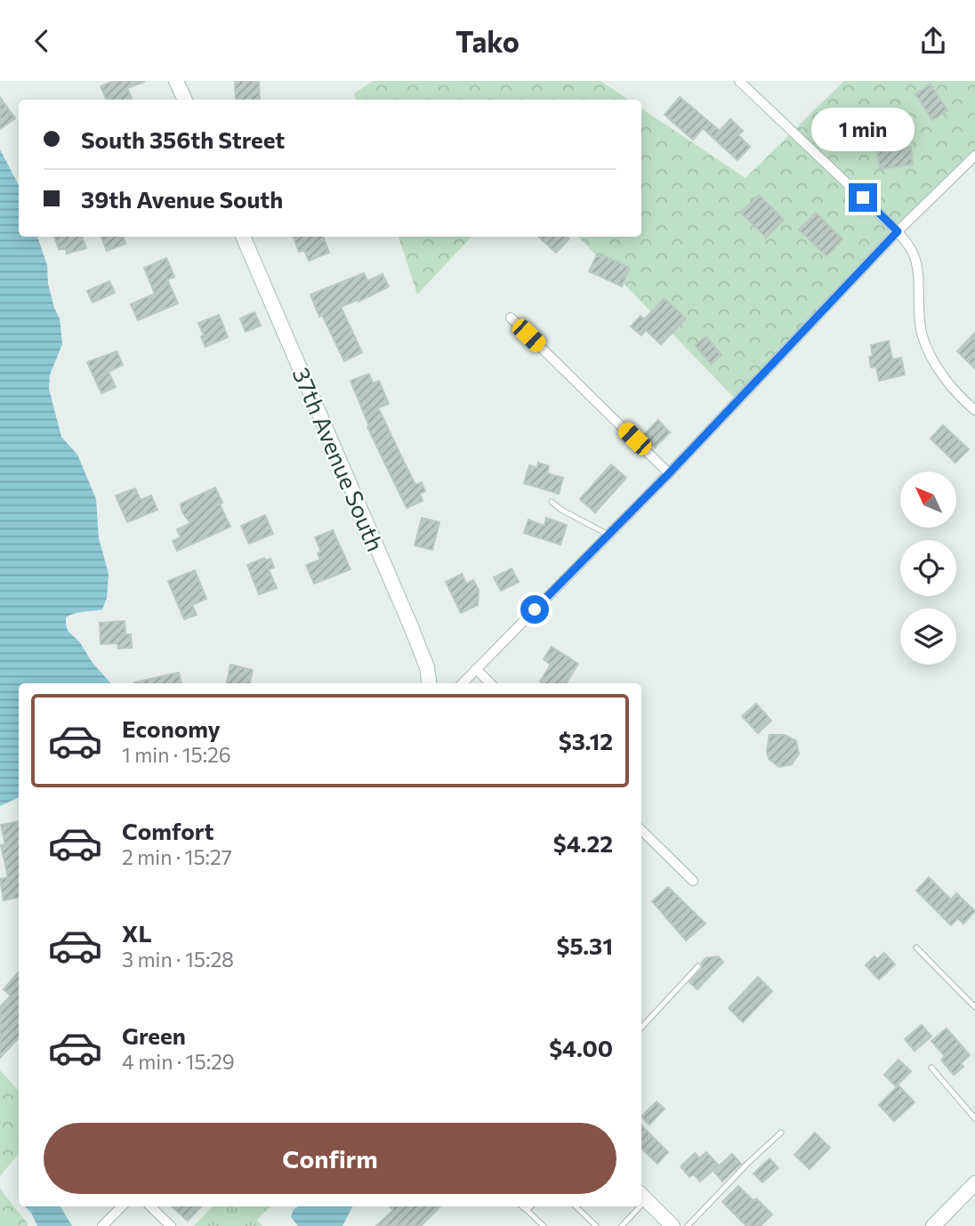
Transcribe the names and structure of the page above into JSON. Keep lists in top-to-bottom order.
{
  "streets": {
    "street": ["37th Avenue South"]
  },
  "north": "top left",
  "page": {
    "header": "Tako",
    "banner": ["South 356th Street", "39th Avenue South"],
    "bubble": "1 min",
    "list": [
      {
        "name": "Economy",
        "note": "1 min · 15:26",
        "value": "$3.12"
      },
      {
        "name": "Comfort",
        "note": "2 min · 15:27",
        "value": "$4.22"
      },
      {
        "name": "XL",
        "note": "3 min · 15:28",
        "value": "$5.31"
      },
      {
        "name": "Green",
        "note": "4 min · 15:29",
        "value": "$4.00"
      }
    ],
    "buttons": "Confirm"
  }
}
